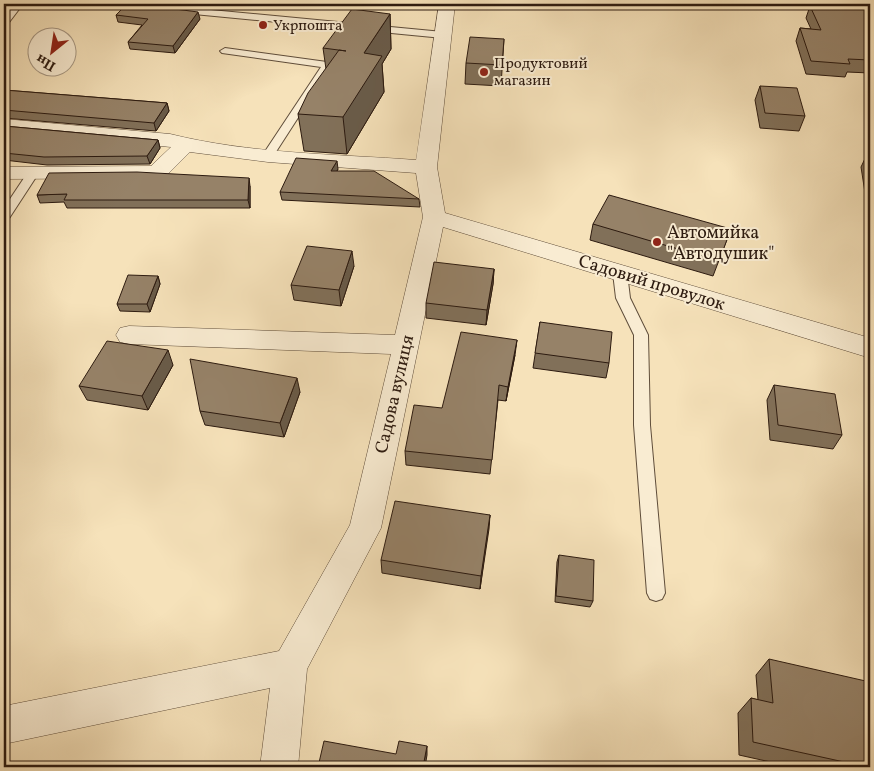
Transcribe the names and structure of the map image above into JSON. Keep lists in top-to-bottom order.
{
  "streets": {
    "street": ["Садовий провулок", "Садова вулиця"]
  },
  "crossings": [
    ["Садовий провулок", "Садова вулиця"]
  ],
  "places": ["Укрпошта", "Продуктовий магазин", "Автомийка \"Автодушик\""],
  "north": "bottom left"
}
